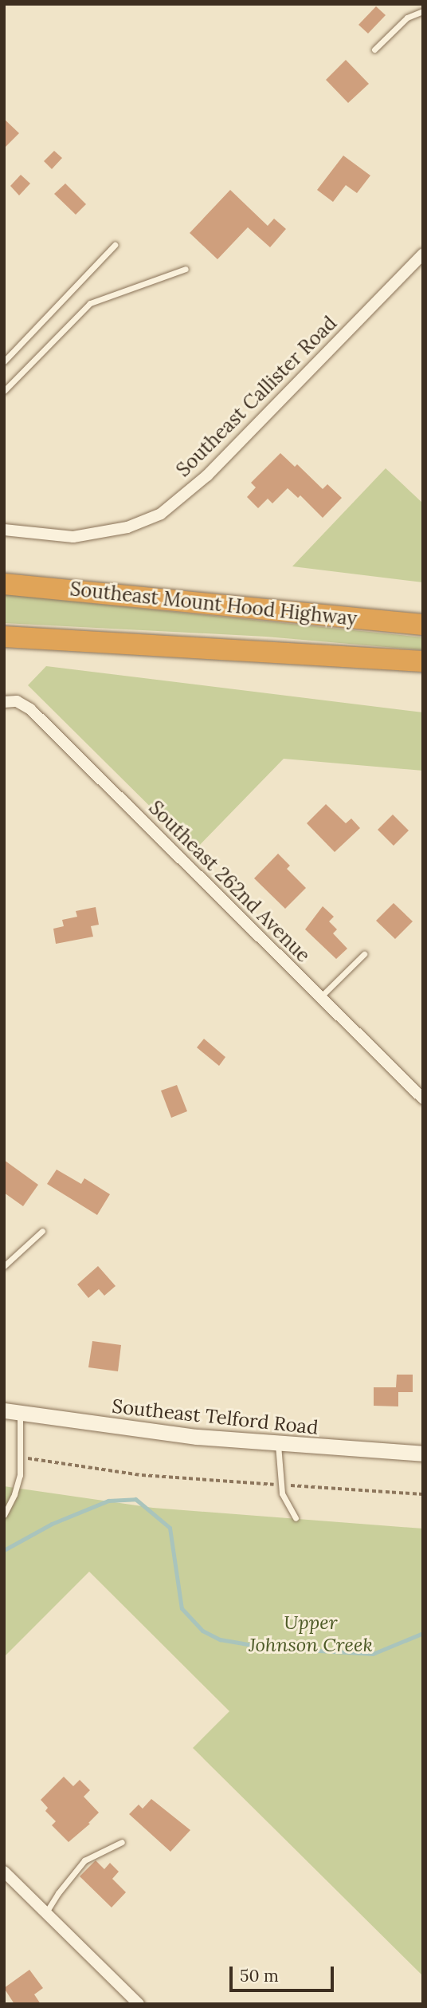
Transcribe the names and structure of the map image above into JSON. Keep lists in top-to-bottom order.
{
  "streets": {
    "highway": ["Southeast Mount Hood Highway"],
    "street": ["Southeast Callister Road", "Southeast 262nd Avenue", "Southeast Telford Road"]
  },
  "parks": ["Upper Johnson Creek"],
  "scale_bar": "50 m"
}
